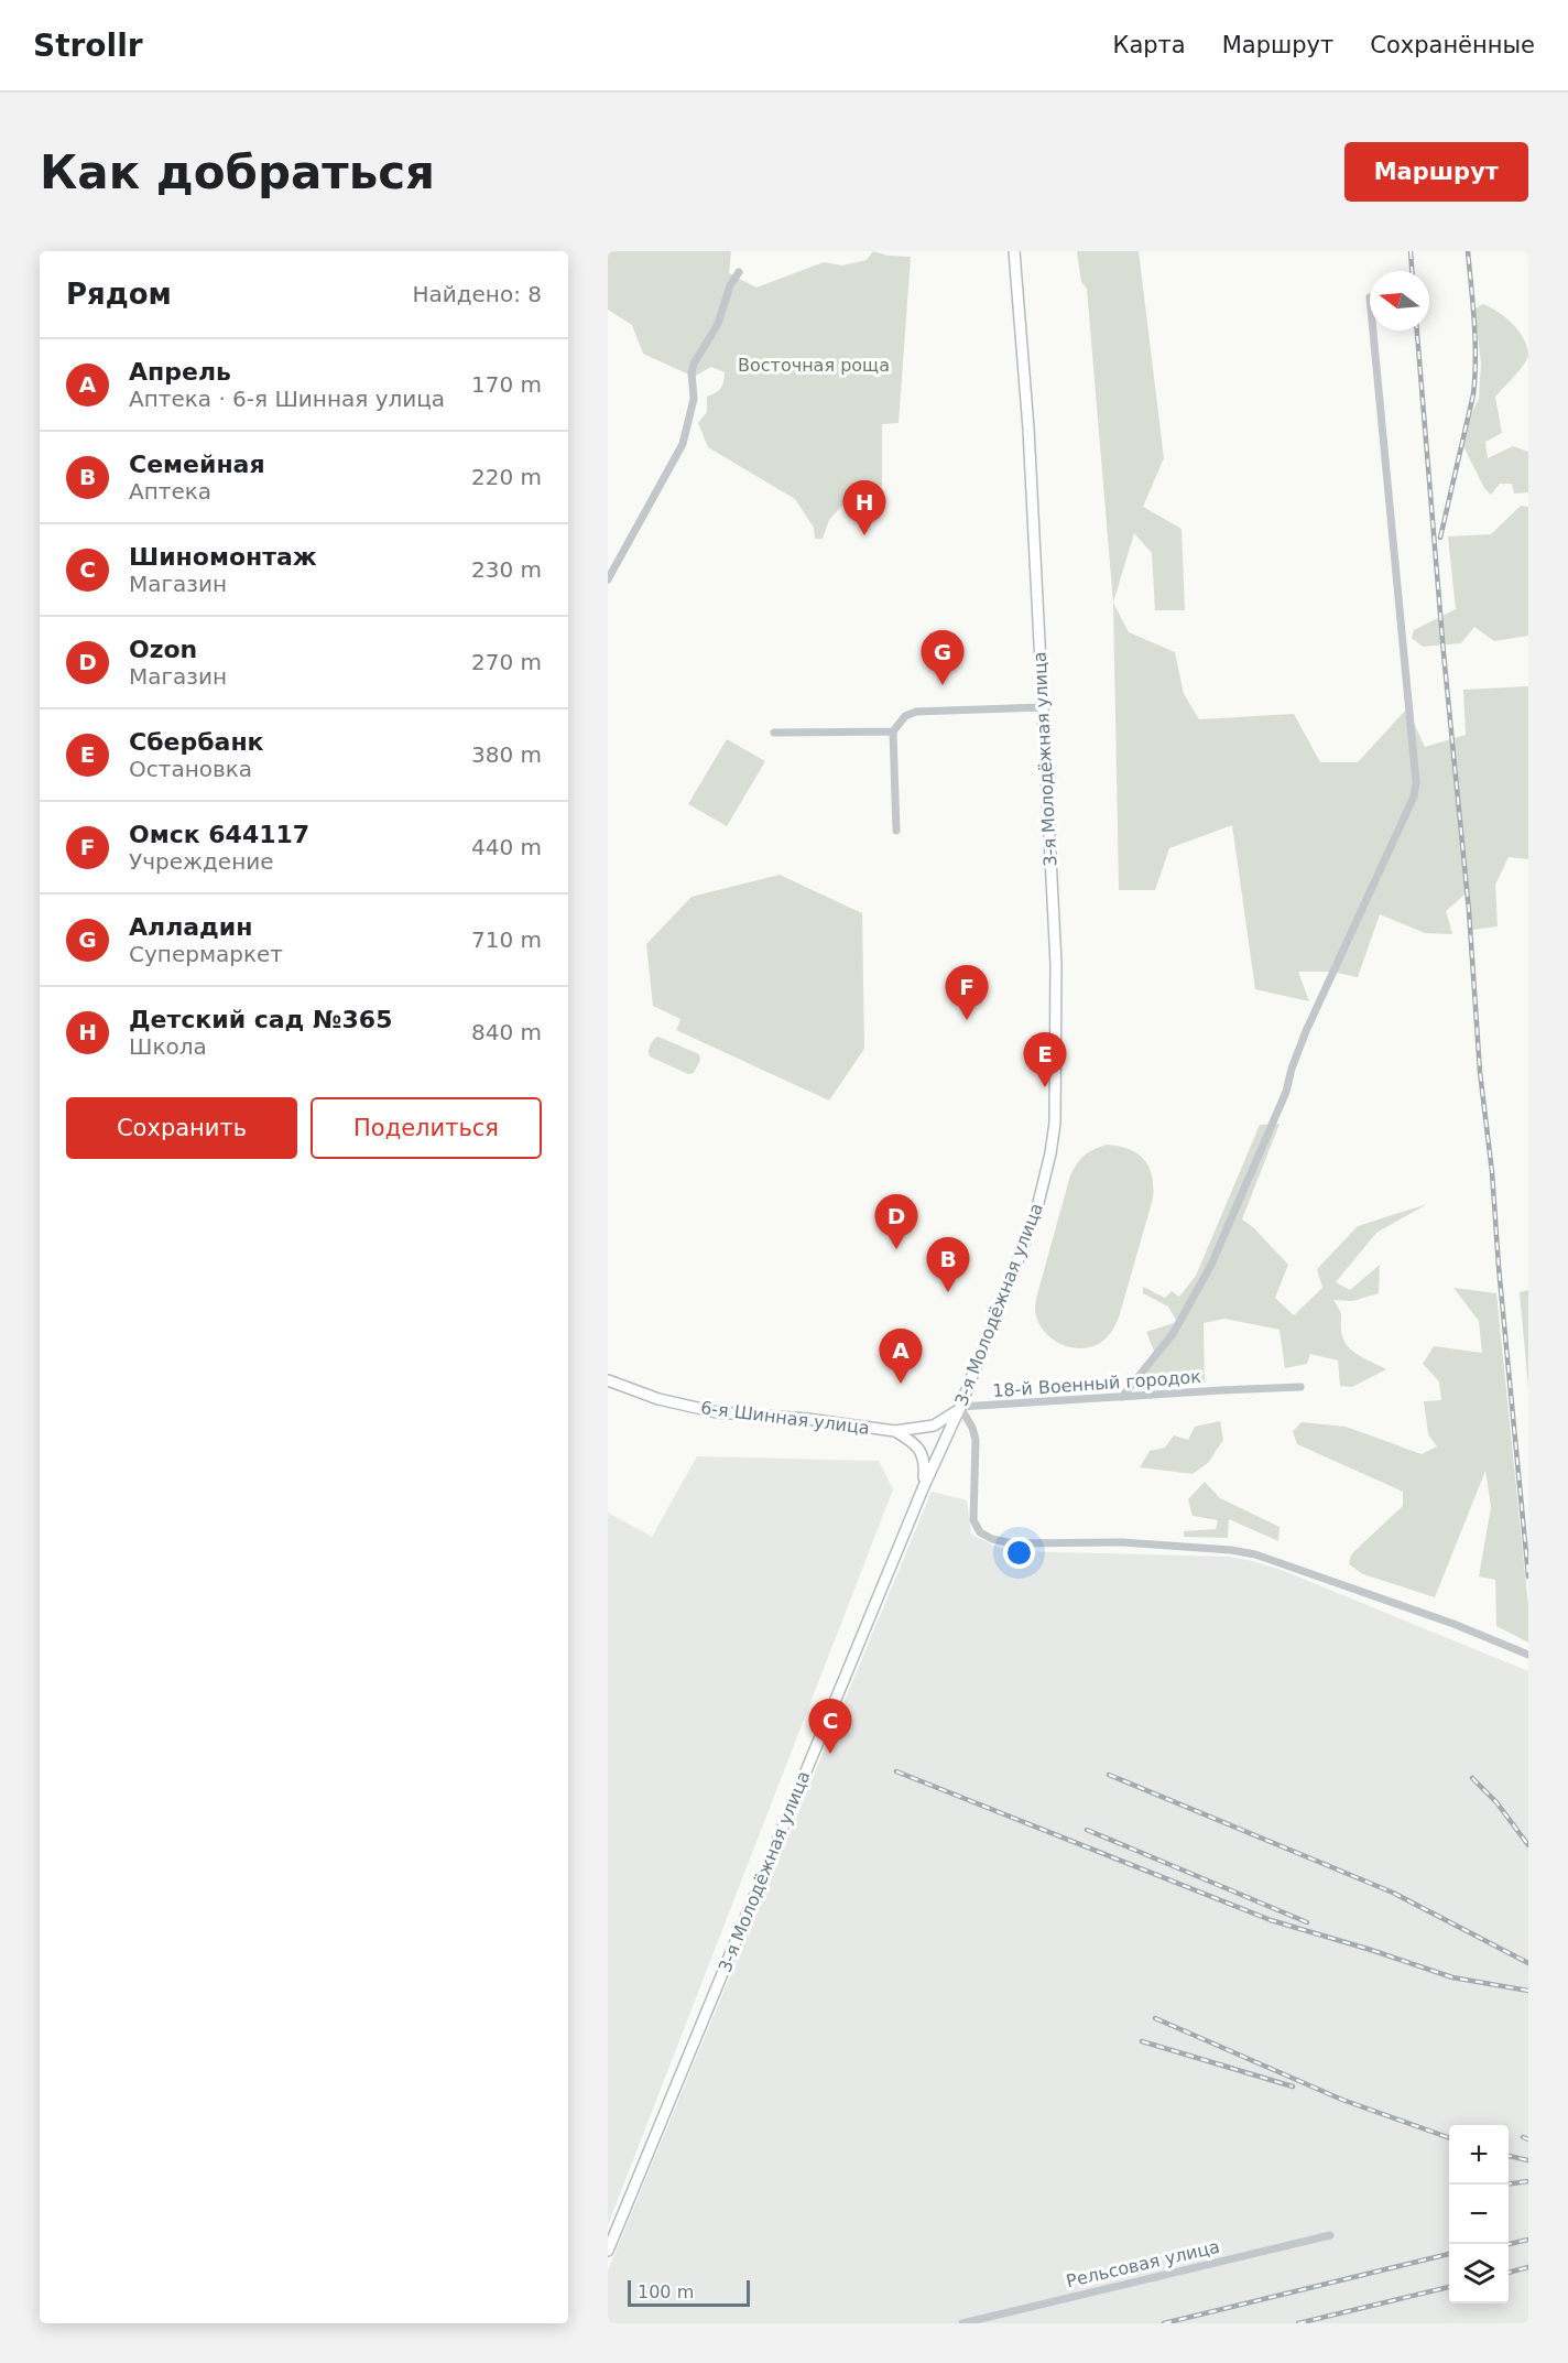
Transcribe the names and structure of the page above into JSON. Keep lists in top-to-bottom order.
{
  "streets": {
    "main road": ["3-я Молодёжная улица", "6-я Шинная улица"],
    "street": ["18-й Военный городок", "Рельсовая улица"]
  },
  "crossings": [
    ["3-я Молодёжная улица", "18-й Военный городок"],
    ["3-я Молодёжная улица", "6-я Шинная улица"],
    ["18-й Военный городок", "6-я Шинная улица"]
  ],
  "parks": ["Восточная роща"],
  "scale_bar": "100 m",
  "north": "left",
  "page": {
    "header": "Strollr",
    "nav": ["Карта", "Маршрут", "Сохранённые"],
    "buttons": [
      "Маршрут",
      ["Сохранить", "Поделиться"]
    ],
    "title": "Как добраться",
    "heading": ["Рядом", "Найдено: 8"],
    "list": [
      {
        "mark": "A",
        "name": "Апрель",
        "note": "Аптека · 6-я Шинная улица",
        "value": "170 m"
      },
      {
        "mark": "B",
        "name": "Семейная",
        "note": "Аптека",
        "value": "220 m"
      },
      {
        "mark": "C",
        "name": "Шиномонтаж",
        "note": "Магазин",
        "value": "230 m"
      },
      {
        "mark": "D",
        "name": "Ozon",
        "note": "Магазин",
        "value": "270 m"
      },
      {
        "mark": "E",
        "name": "Сбербанк",
        "note": "Остановка",
        "value": "380 m"
      },
      {
        "mark": "F",
        "name": "Омск 644117",
        "note": "Учреждение",
        "value": "440 m"
      },
      {
        "mark": "G",
        "name": "Алладин",
        "note": "Супермаркет",
        "value": "710 m"
      },
      {
        "mark": "H",
        "name": "Детский сад №365",
        "note": "Школа",
        "value": "840 m"
      }
    ],
    "pins": [
      "H",
      "G",
      "F",
      "E",
      "D",
      "B",
      "A",
      "C"
    ],
    "map_buttons": ["+", "−"],
    "scale": "100 m"
  }
}
